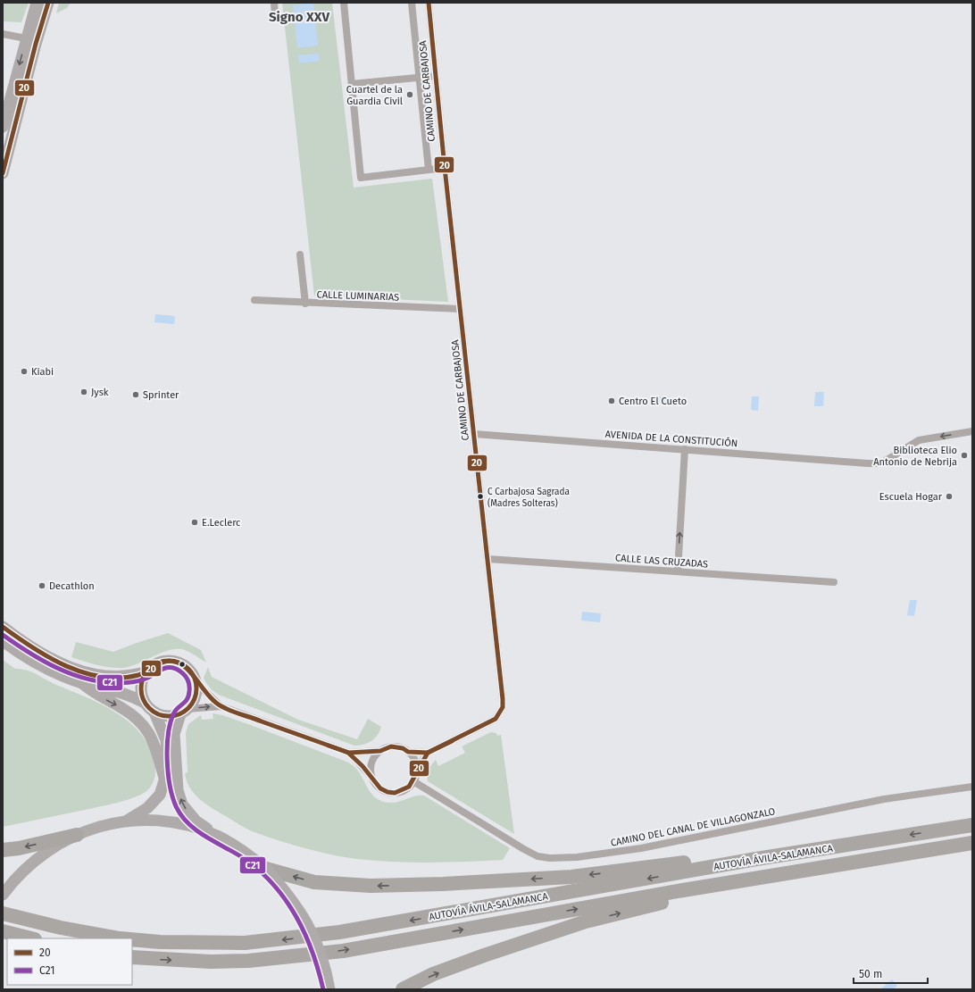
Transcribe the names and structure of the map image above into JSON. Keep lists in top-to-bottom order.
{
  "streets": {
    "highway": ["AUTOVÍA ÁVILA-SALAMANCA"],
    "street": [
      "CAMINO DE CARBAJOSA",
      "CALLE LUMINARIAS",
      "AVENIDA DE LA CONSTITUCIÓN",
      "CALLE LAS CRUZADAS",
      "CAMINO DEL CANAL DE VILLAGONZALO"
    ]
  },
  "crossings": [
    ["CAMINO DE CARBAJOSA", "CALLE LUMINARIAS"],
    ["CAMINO DE CARBAJOSA", "AVENIDA DE LA CONSTITUCIÓN"],
    ["CAMINO DE CARBAJOSA", "CALLE LAS CRUZADAS"],
    ["CAMINO DE CARBAJOSA", "CAMINO DEL CANAL DE VILLAGONZALO"]
  ],
  "one_way": ["AVENIDA DE LA CONSTITUCIÓN"],
  "districts": ["Signo XXV"],
  "places": [
    "Cuartel de la Guardia Civil",
    "Kiabi",
    "Jysk",
    "Sprinter",
    "Centro El Cueto",
    "Biblioteca Elio Antonio de Nebrija",
    "C Carbajosa Sagrada (Madres Solteras)",
    "Escuela Hogar",
    "E.Leclerc",
    "Decathlon"
  ],
  "lines": ["transit line 20", "transit line C21"],
  "legend": ["20", "C21"],
  "scale_bar": "50 m"
}
